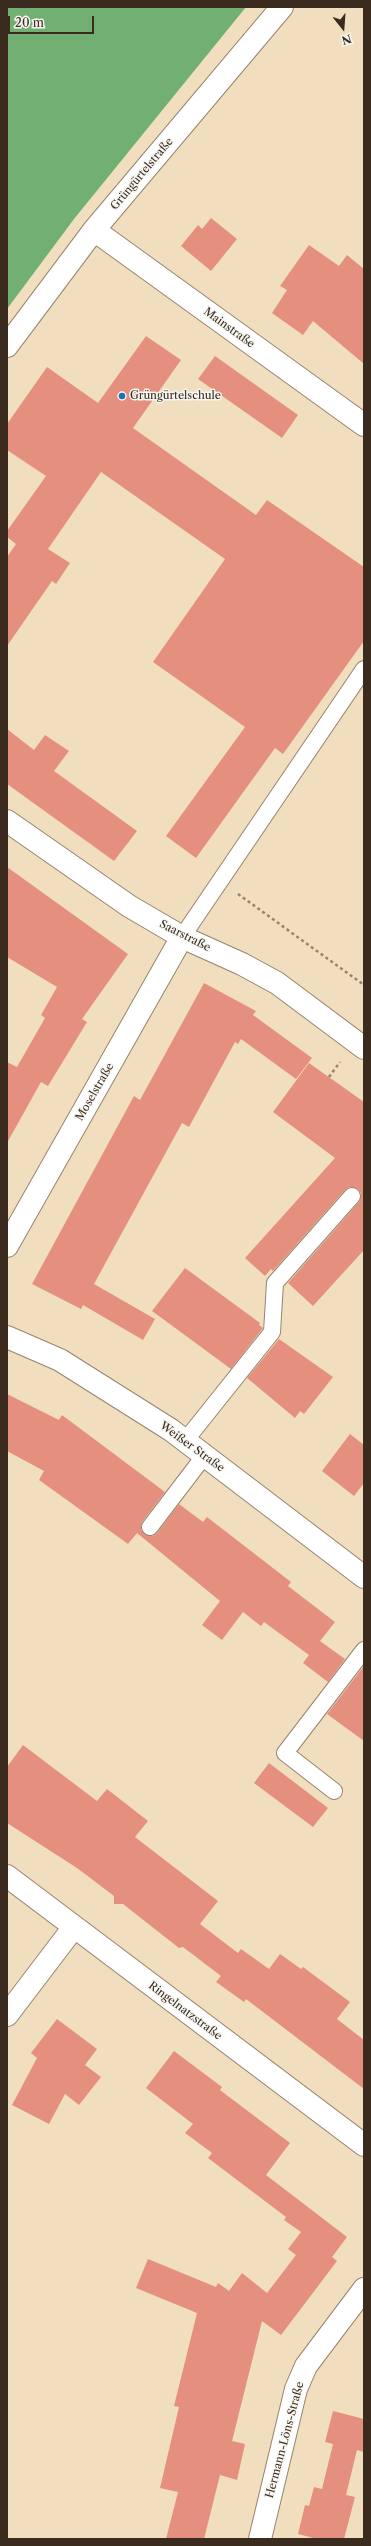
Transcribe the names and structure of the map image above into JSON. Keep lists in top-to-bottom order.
{
  "streets": {
    "street": [
      "Grüngürtelstraße",
      "Mainstraße",
      "Saarstraße",
      "Moselstraße",
      "Weißer Straße",
      "Ringelnatzstraße",
      "Hermann-Löns-Straße"
    ]
  },
  "crossings": [
    ["Grüngürtelstraße", "Mainstraße"],
    ["Saarstraße", "Moselstraße"]
  ],
  "places": ["Grüngürtelschule"],
  "scale_bar": "20 m",
  "north": "bottom"
}
